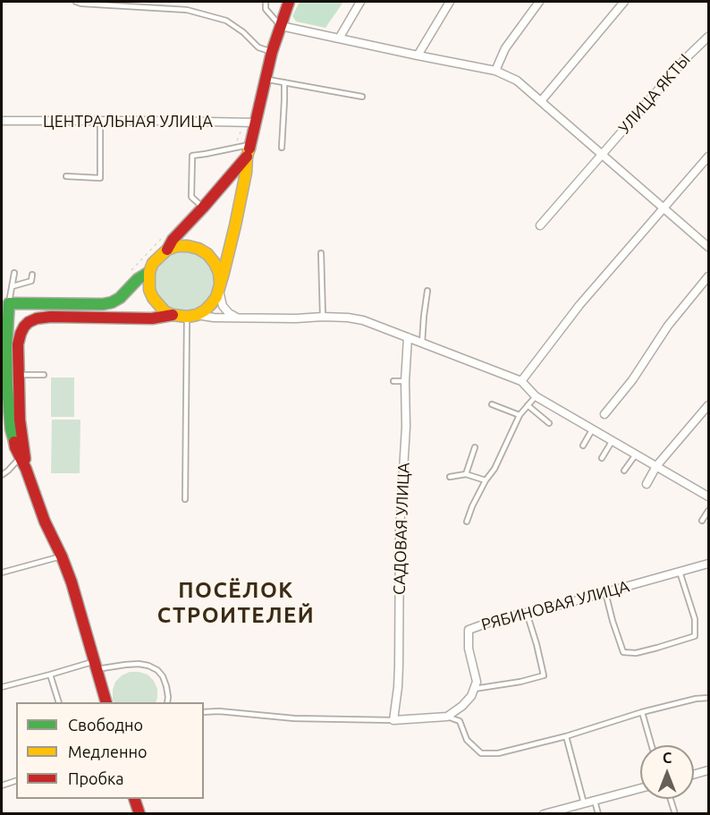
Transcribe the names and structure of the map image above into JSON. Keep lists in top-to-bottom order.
{
  "streets": {
    "street": [
      "УЛИЦА ЯКТЫ",
      "ЦЕНТРАЛЬНАЯ УЛИЦА",
      "САДОВАЯ УЛИЦА",
      "РЯБИНОВАЯ УЛИЦА"
    ]
  },
  "districts": ["ПОСЁЛОК СТРОИТЕЛЕЙ"],
  "legend": ["Свободно", "Медленно", "Пробка"],
  "north": "top"
}
